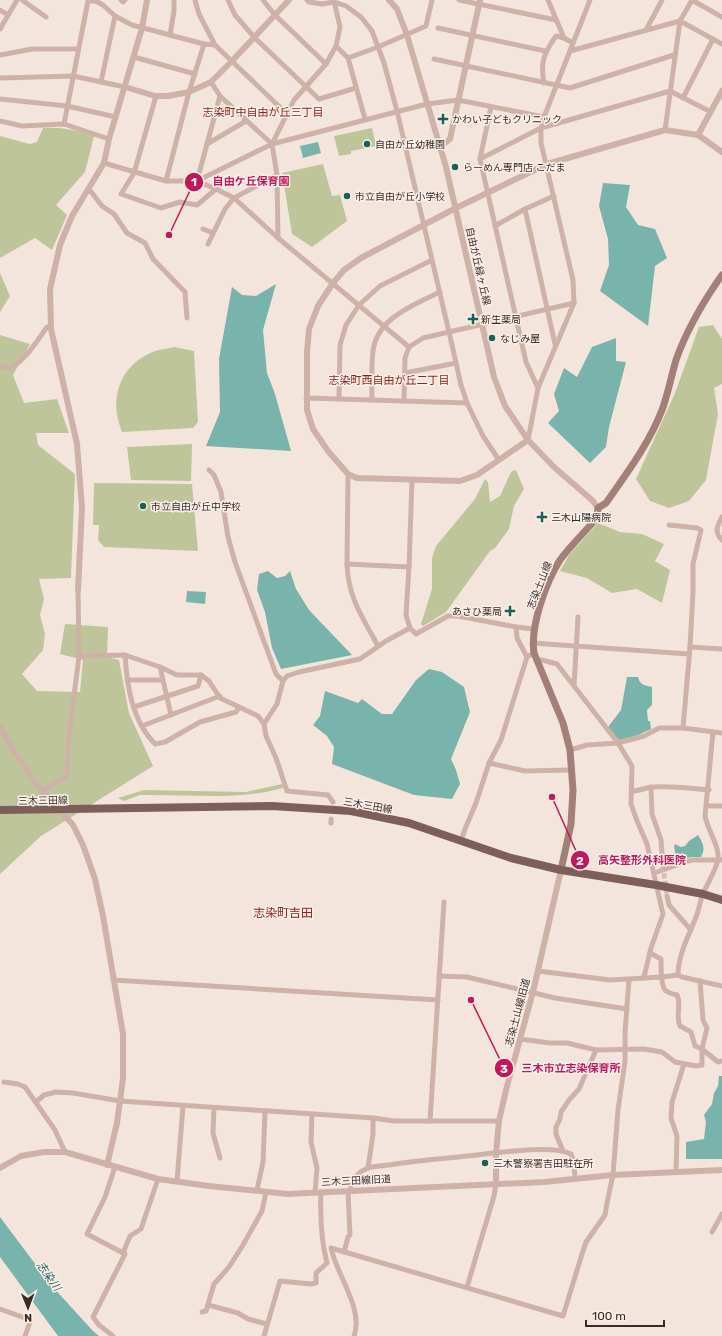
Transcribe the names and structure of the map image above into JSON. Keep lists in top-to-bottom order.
{
  "streets": {
    "main road": ["志染土山線", "三木三田線"],
    "street": ["自由が丘緑ヶ丘線", "志染土山線旧道", "三木三田線旧道"]
  },
  "crossings": [
    ["自由が丘緑ヶ丘線", "志染土山線"],
    ["志染土山線", "三木三田線"],
    ["志染土山線", "志染土山線旧道"],
    ["三木三田線", "志染土山線旧道"],
    ["志染土山線旧道", "三木三田線旧道"]
  ],
  "districts": ["志染町中自由が丘三丁目", "志染町西自由が丘二丁目", "志染町吉田"],
  "water": ["志染川"],
  "places": {
    "health": [
      "かわい子どもクリニック",
      "新生薬局",
      "三木山陽病院",
      "あさひ薬局"
    ],
    "other": [
      "自由が丘幼稚園",
      "らーめん専門店 こだま",
      "市立自由が丘小学校",
      "自由ケ丘保育園",
      "なじみ屋",
      "市立自由が丘中学校",
      "高矢整形外科医院",
      "三木市立志染保育所",
      "三木警察署吉田駐在所"
    ]
  },
  "scale_bar": "100 m",
  "north": "bottom"
}
